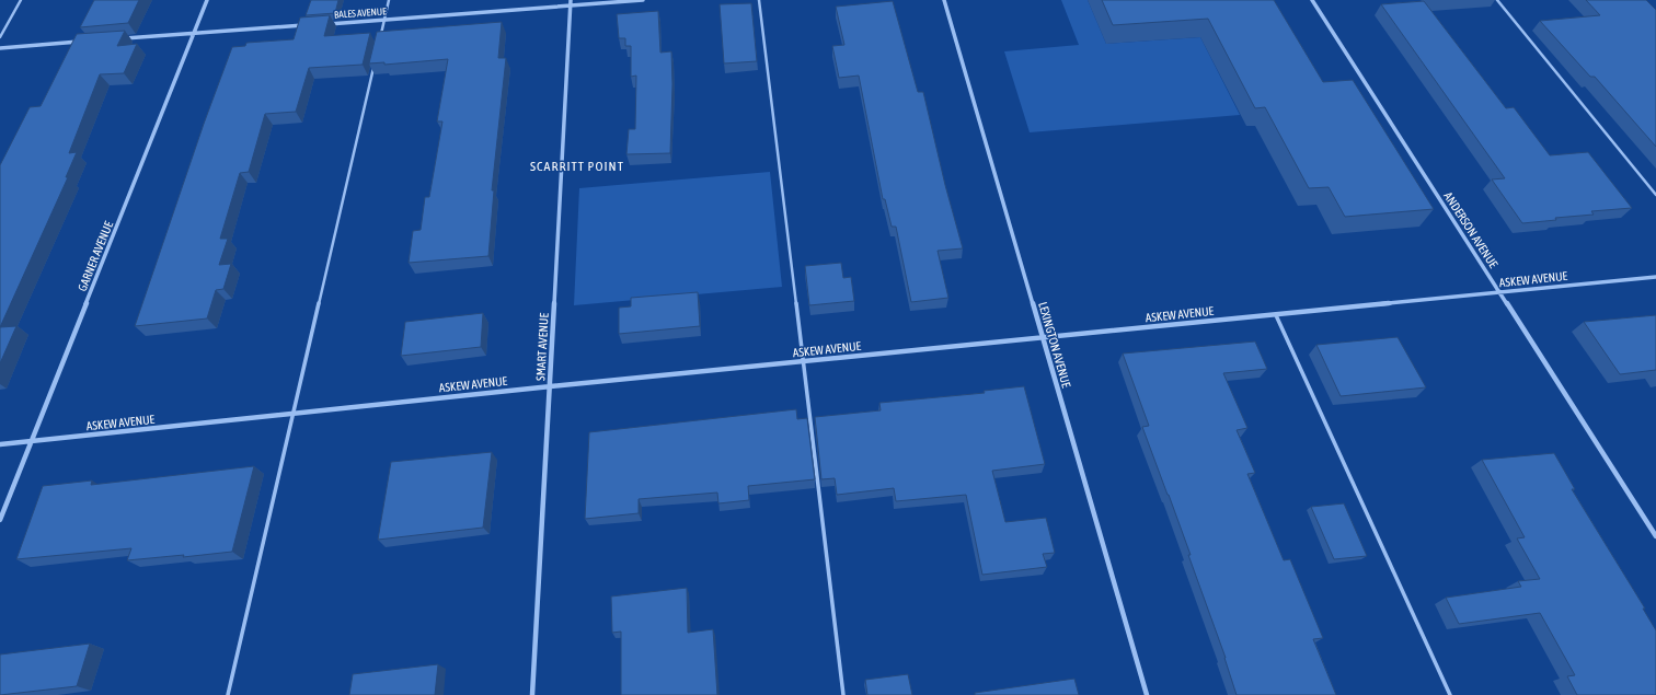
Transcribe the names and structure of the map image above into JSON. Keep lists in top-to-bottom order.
{
  "streets": {
    "street": [
      "BALES AVENUE",
      "ANDERSON AVENUE",
      "GARNER AVENUE",
      "ASKEW AVENUE",
      "LEXINGTON AVENUE",
      "SMART AVENUE"
    ]
  },
  "crossings": [
    ["BALES AVENUE", "SMART AVENUE"],
    ["ANDERSON AVENUE", "ASKEW AVENUE"],
    ["GARNER AVENUE", "ASKEW AVENUE"],
    ["ASKEW AVENUE", "LEXINGTON AVENUE"],
    ["ASKEW AVENUE", "SMART AVENUE"]
  ],
  "districts": ["SCARRITT POINT"]
}
